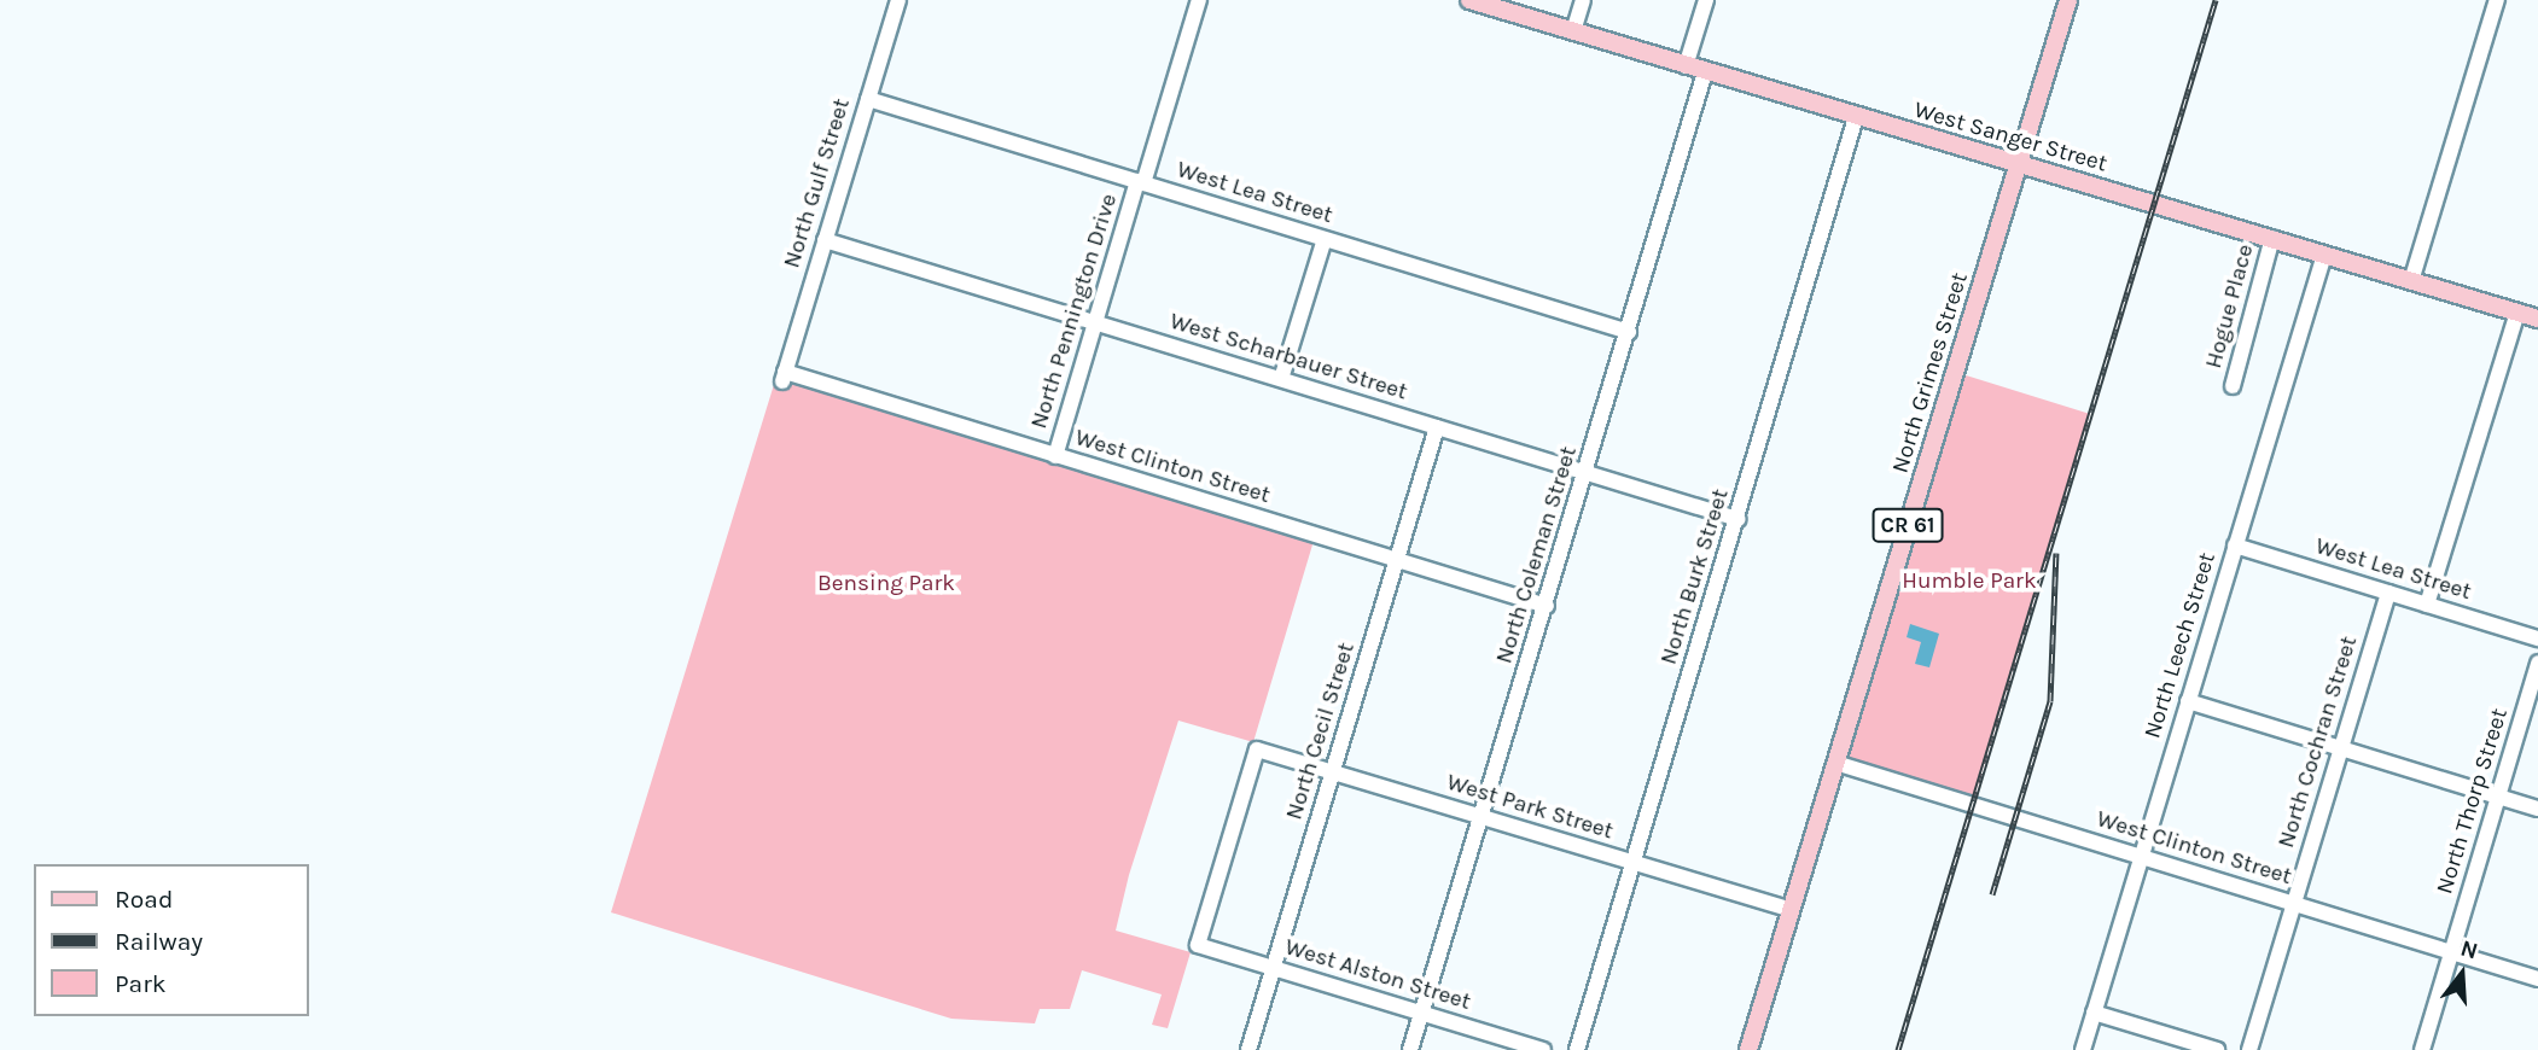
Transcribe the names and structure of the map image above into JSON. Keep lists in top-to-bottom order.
{
  "streets": {
    "main road": ["West Sanger Street", "North Grimes Street", "CR 61"],
    "street": [
      "North Gulf Street",
      "West Lea Street",
      "Hogue Place",
      "North Pennington Drive",
      "West Scharbauer Street",
      "West Clinton Street",
      "North Coleman Street",
      "North Burk Street",
      "North Leech Street",
      "North Cecil Street",
      "North Cochran Street",
      "North Thorp Street",
      "West Park Street",
      "West Alston Street"
    ]
  },
  "crossings": [
    ["West Sanger Street", "Hogue Place"],
    ["West Sanger Street", "North Grimes Street"],
    ["West Sanger Street", "North Coleman Street"],
    ["West Sanger Street", "North Burk Street"],
    ["West Sanger Street", "North Leech Street"],
    ["North Gulf Street", "West Lea Street"],
    ["North Gulf Street", "West Scharbauer Street"],
    ["North Gulf Street", "West Clinton Street"],
    ["West Lea Street", "North Pennington Drive"],
    ["West Lea Street", "North Coleman Street"],
    ["West Lea Street", "North Leech Street"],
    ["West Lea Street", "North Cochran Street"],
    ["North Pennington Drive", "West Scharbauer Street"],
    ["North Pennington Drive", "West Clinton Street"],
    ["West Scharbauer Street", "North Coleman Street"],
    ["West Scharbauer Street", "North Burk Street"],
    ["West Scharbauer Street", "North Cecil Street"],
    ["North Grimes Street", "West Clinton Street"],
    ["North Grimes Street", "West Park Street"],
    ["West Clinton Street", "North Coleman Street"],
    ["West Clinton Street", "North Leech Street"],
    ["West Clinton Street", "North Cecil Street"],
    ["West Clinton Street", "North Cochran Street"],
    ["West Clinton Street", "North Thorp Street"],
    ["North Coleman Street", "West Park Street"],
    ["North Coleman Street", "West Alston Street"],
    ["North Burk Street", "West Park Street"],
    ["North Cecil Street", "West Park Street"],
    ["North Cecil Street", "West Alston Street"],
    ["West Park Street", "West Alston Street"]
  ],
  "parks": ["Humble Park", "Bensing Park"],
  "legend": ["Road", "Railway", "Park"],
  "north": "top"
}
